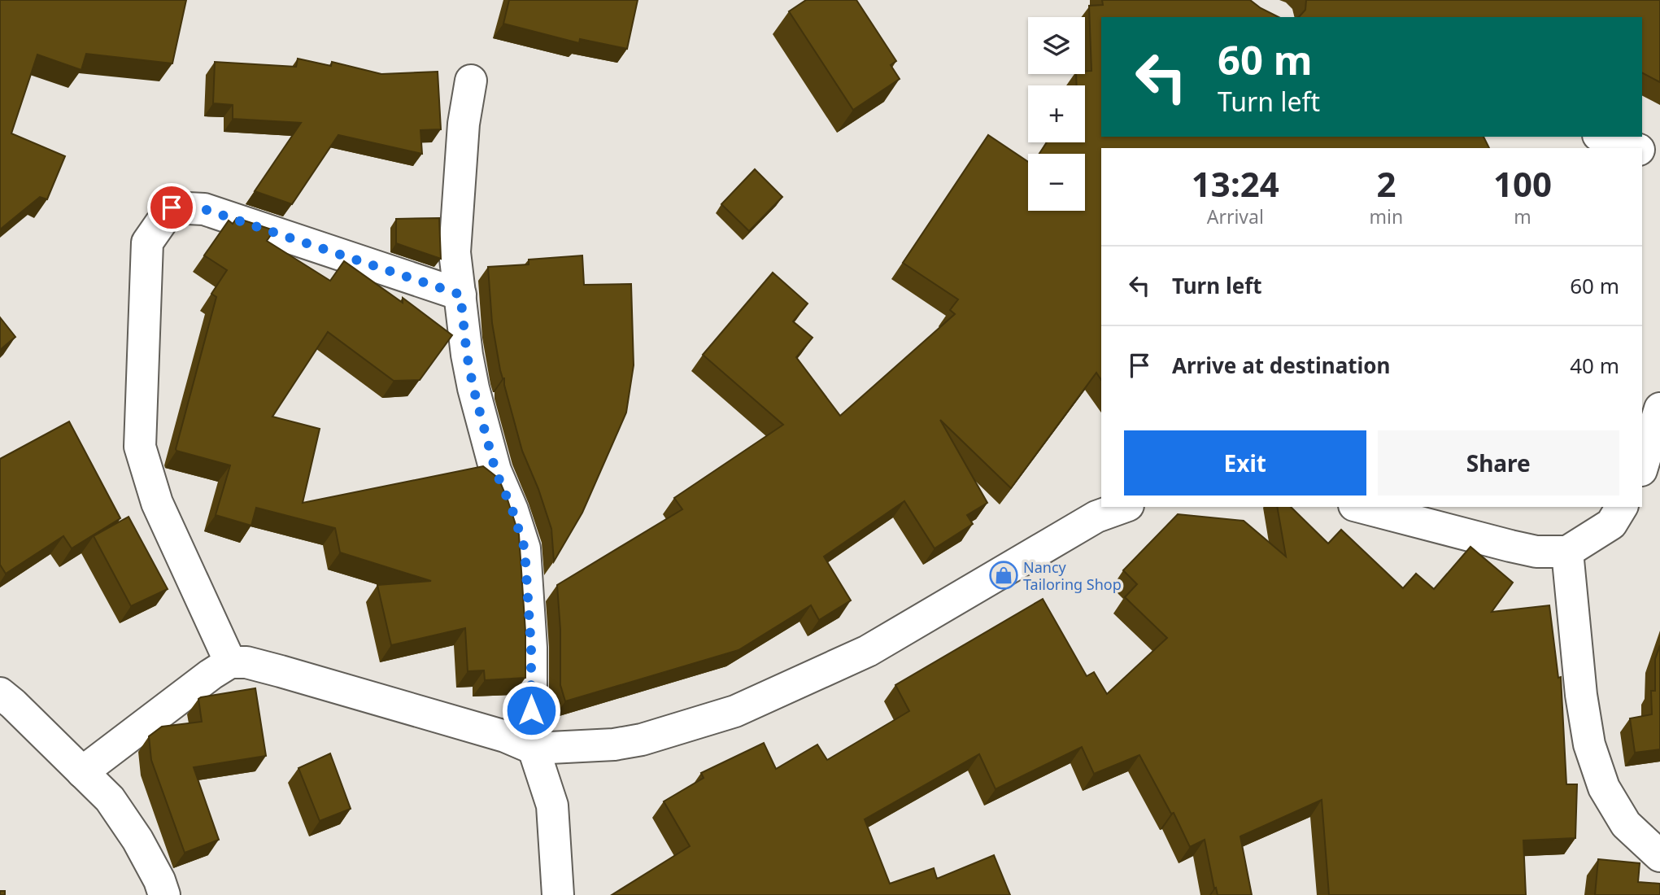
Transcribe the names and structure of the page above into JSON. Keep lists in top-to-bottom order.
{
  "places": {
    "shop": ["Nancy Tailoring Shop"]
  },
  "page": {
    "map_buttons": ["+", "−"],
    "turn": ["60 m", "Turn left"],
    "eta": [
      "13:24",
      "Arrival",
      "2",
      "min",
      "100",
      "m"
    ],
    "list": [
      {
        "name": "Turn left",
        "value": "60 m"
      },
      {
        "name": "Arrive at destination",
        "value": "40 m"
      }
    ],
    "buttons": ["Exit", "Share"]
  }
}
